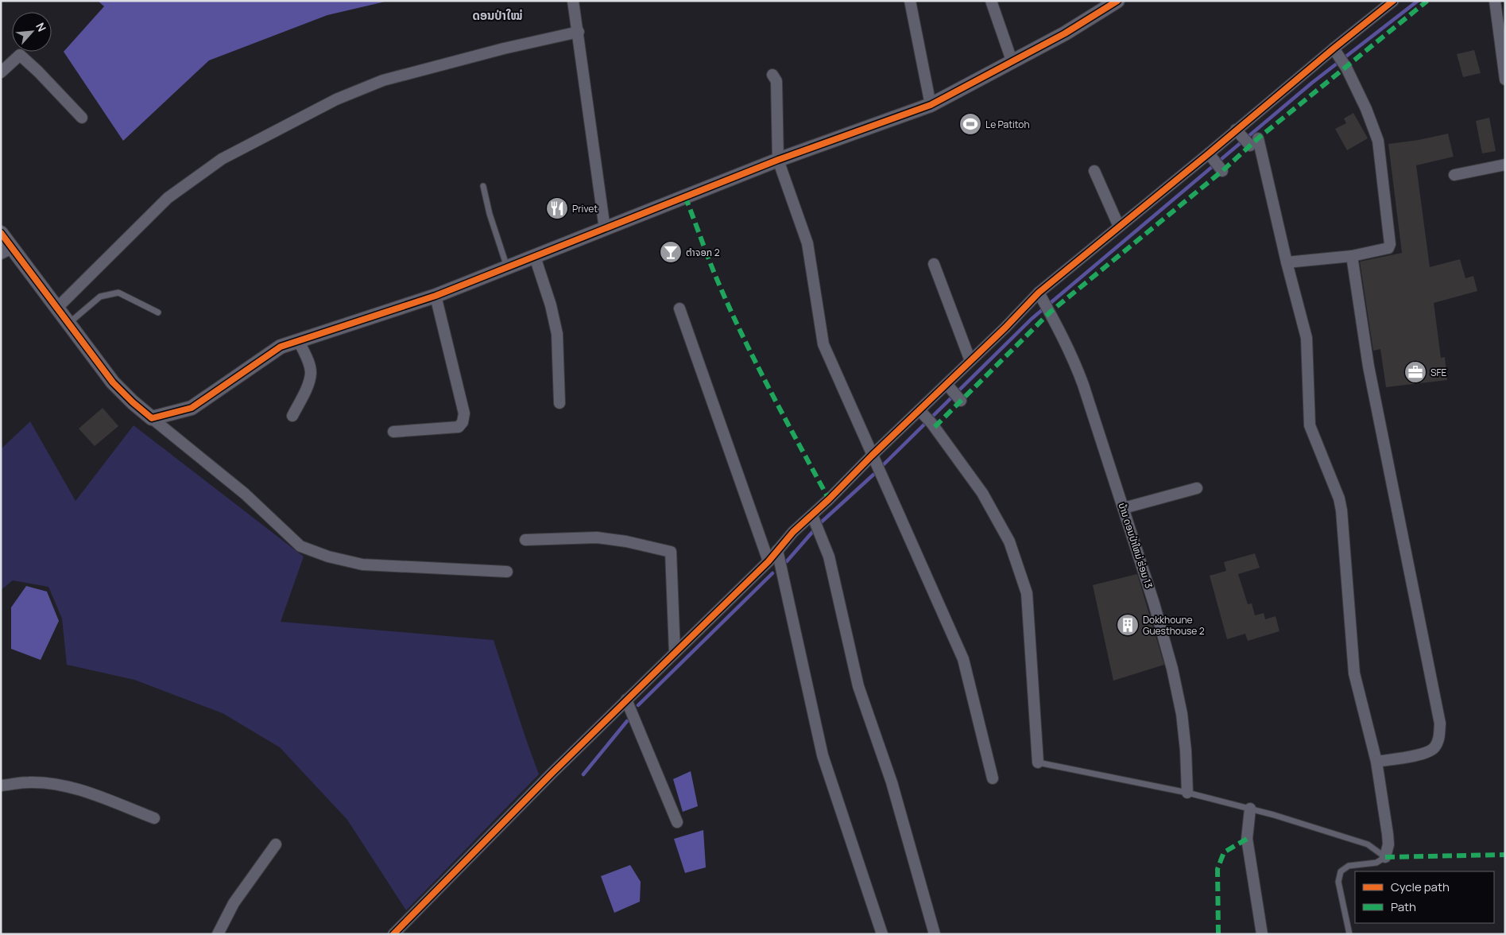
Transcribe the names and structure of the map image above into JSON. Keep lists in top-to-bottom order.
{
  "streets": {
    "street": ["ບ້ານ ດອນປ່າໃຫມ່ ຮ່ອມ 13"]
  },
  "districts": ["ດອນປ່າໃໝ່"],
  "places": {
    "sports": ["Le Patitoh"],
    "restaurant": ["Privet"],
    "bar": ["ຕຳຈອກ 2"],
    "office": ["SFE"],
    "building": ["Dokkhoune Guesthouse 2"]
  },
  "legend": ["Cycle path", "Path"],
  "north": "top right"
}
